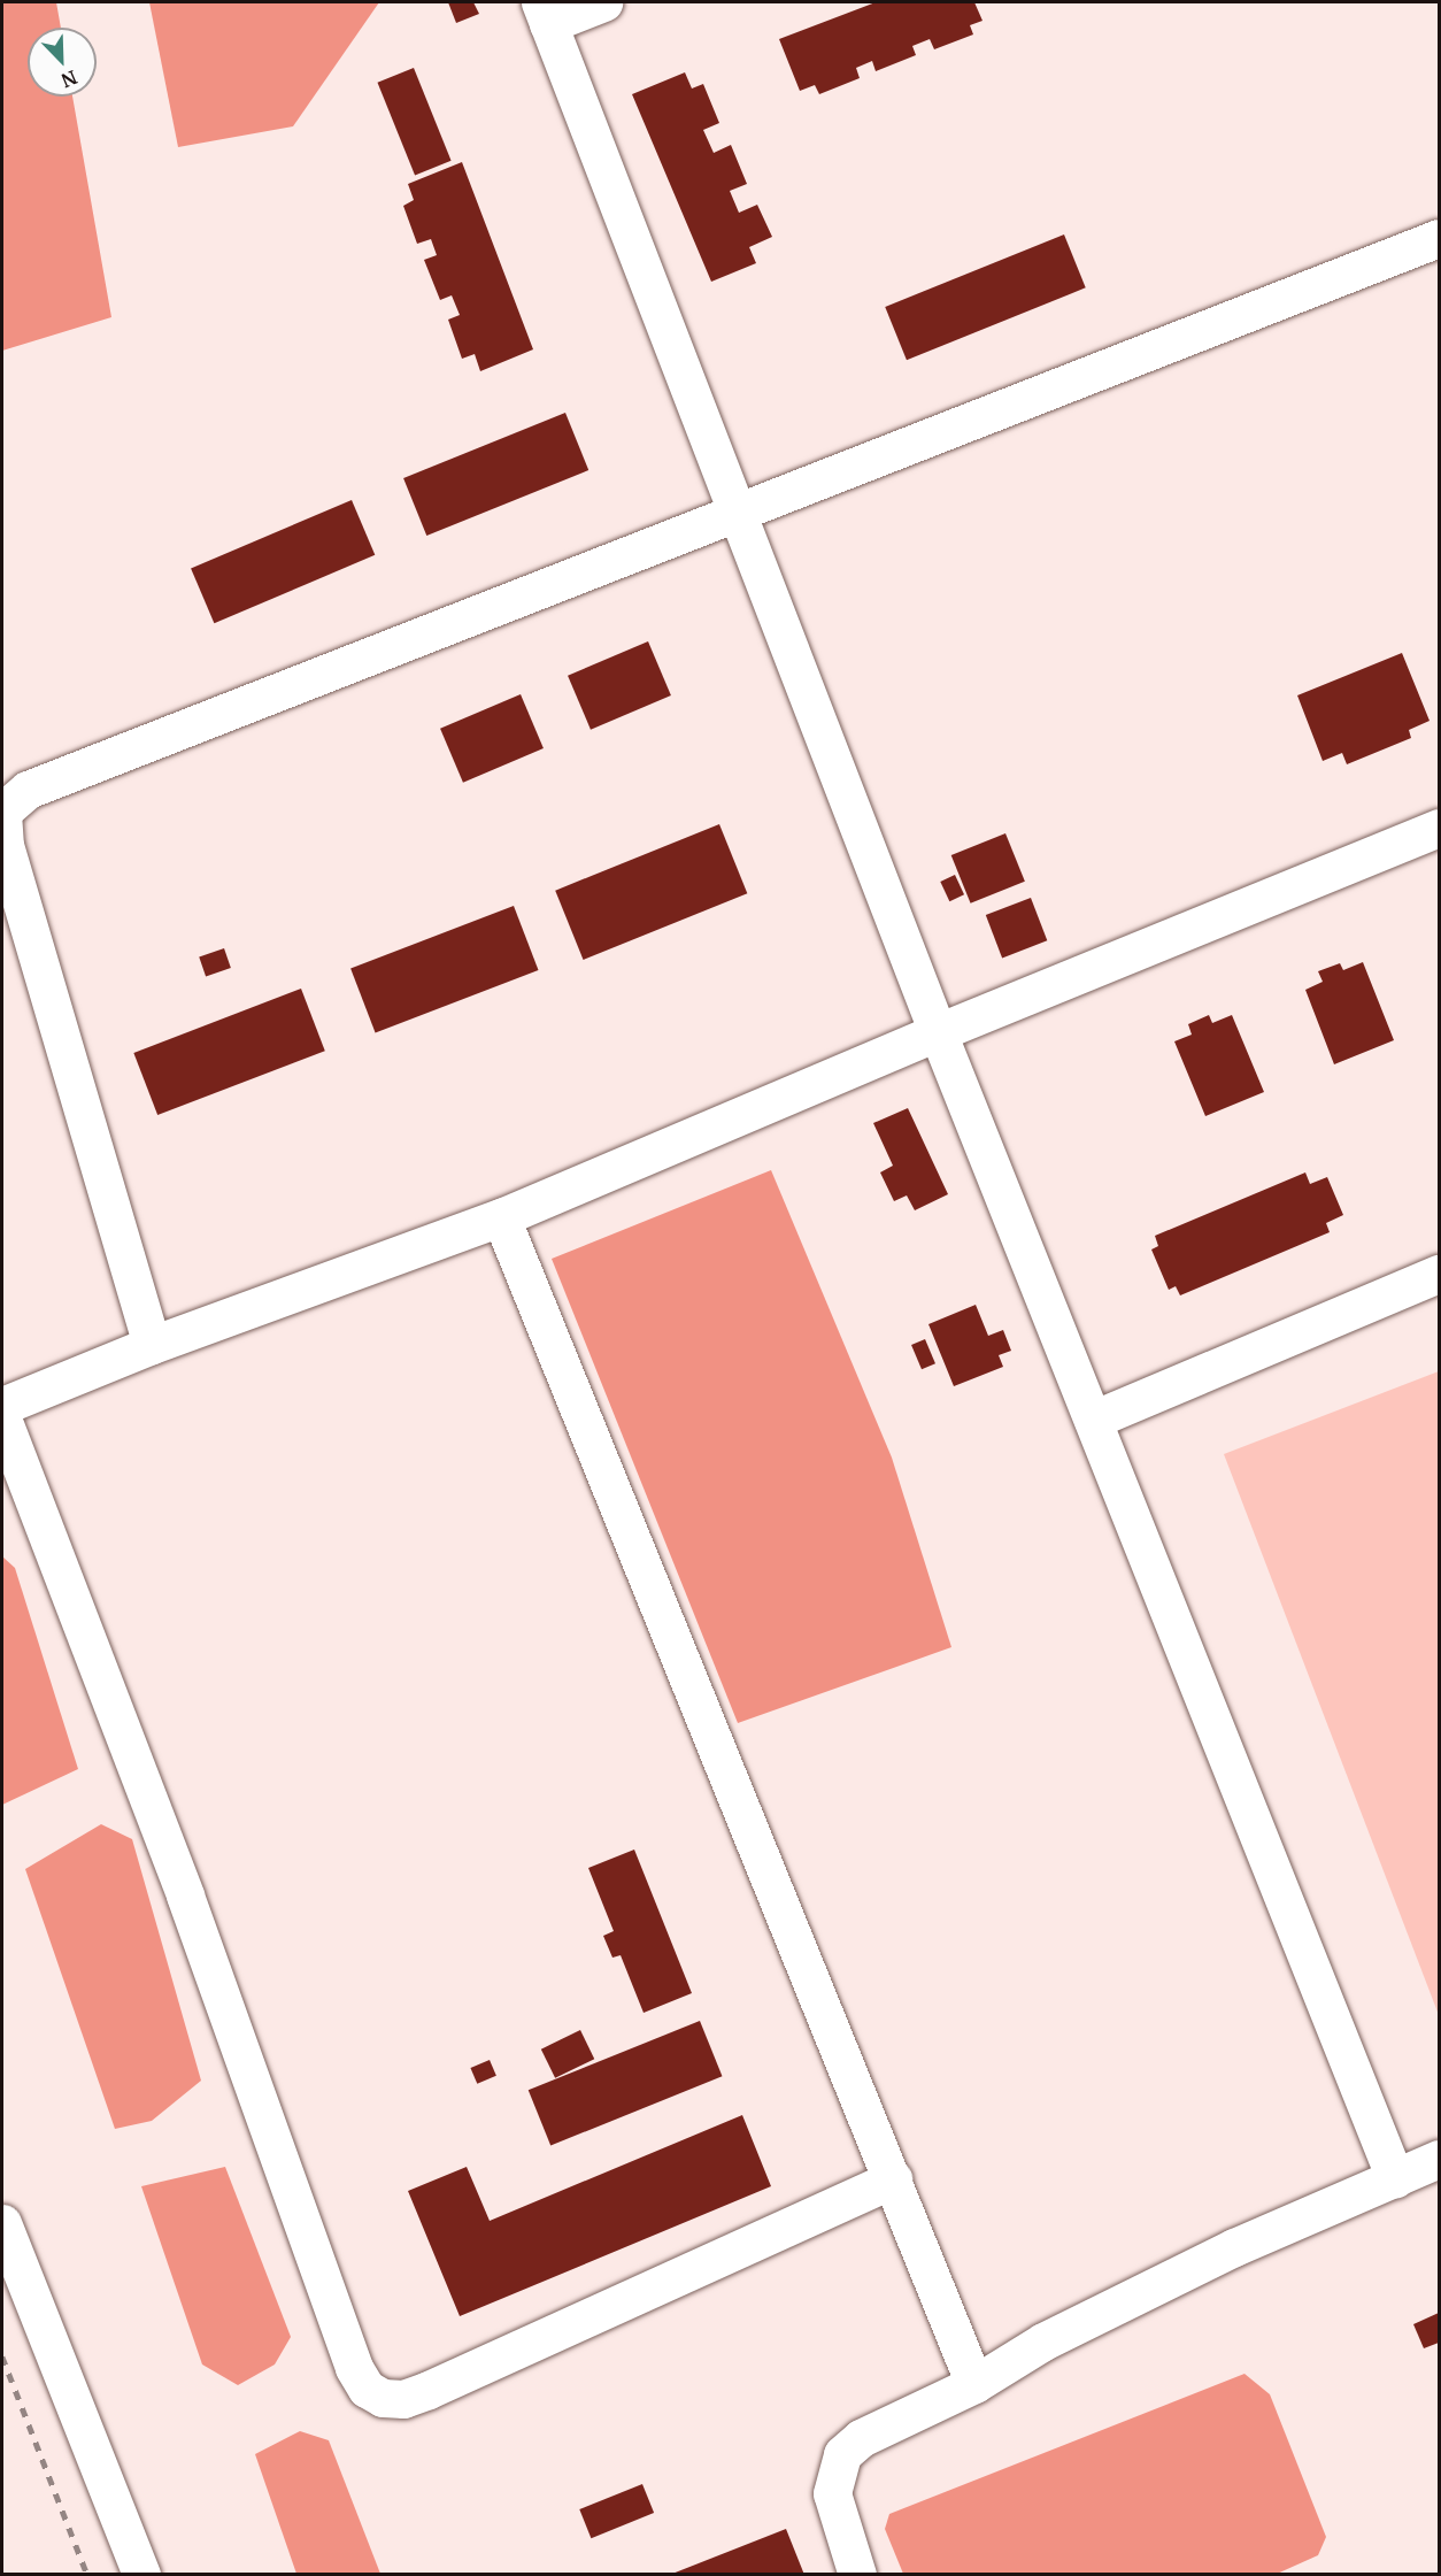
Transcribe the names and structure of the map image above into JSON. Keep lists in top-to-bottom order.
{
  "north": "bottom right"
}
